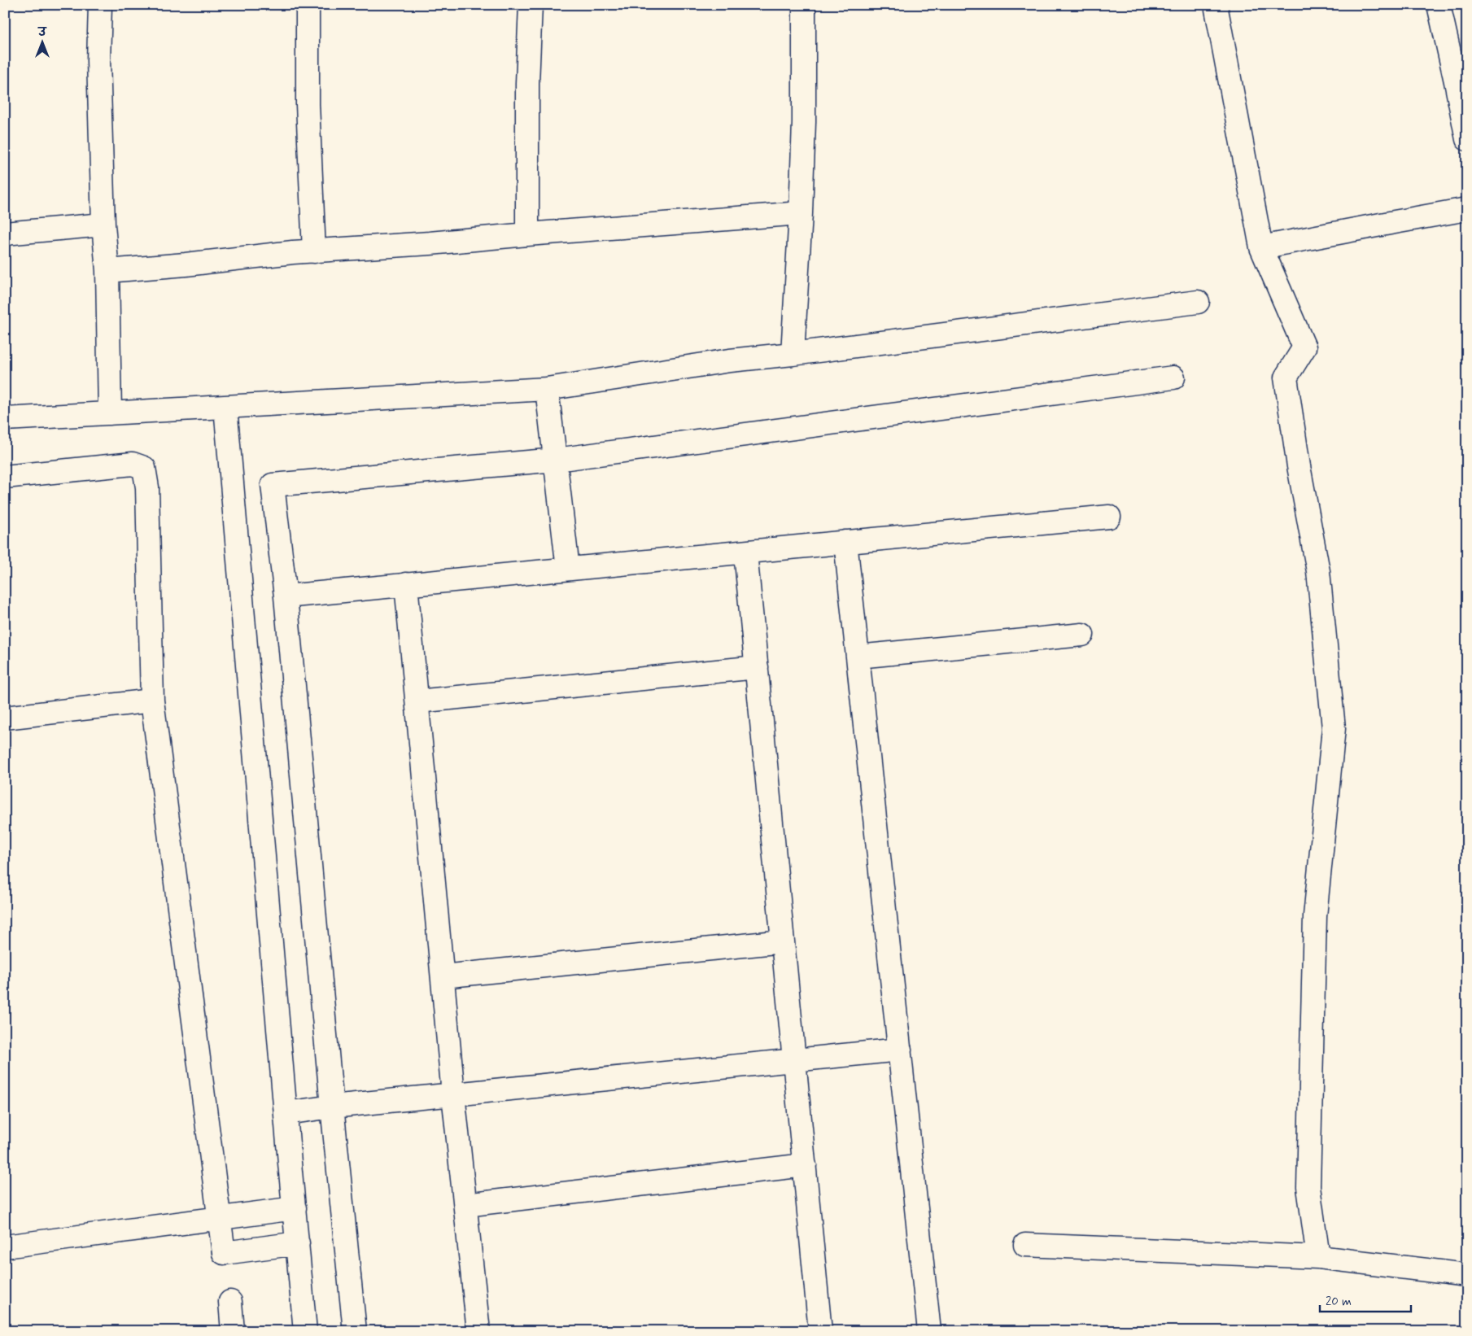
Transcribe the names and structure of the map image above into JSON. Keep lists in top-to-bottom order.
{
  "scale_bar": "20 m",
  "north": "top"
}
